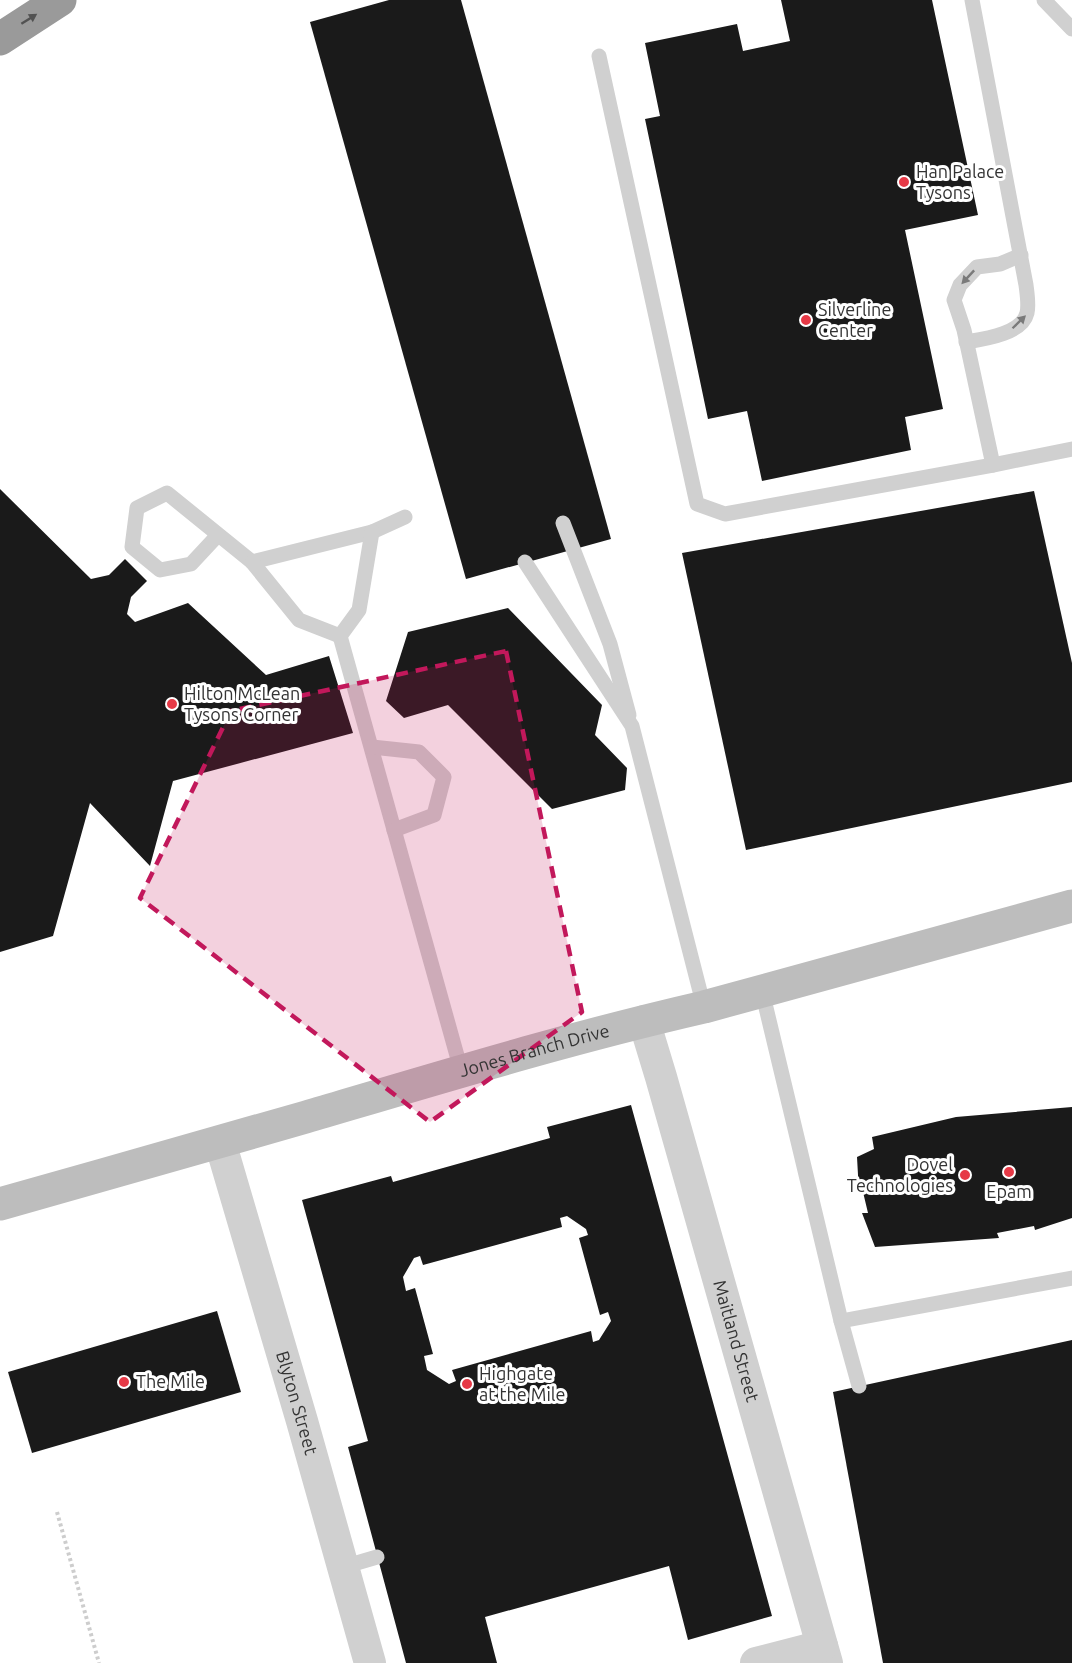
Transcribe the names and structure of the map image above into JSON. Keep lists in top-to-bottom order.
{
  "streets": {
    "street": ["Jones Branch Drive", "Maitland Street", "Blyton Street"]
  },
  "crossings": [
    ["Jones Branch Drive", "Maitland Street"],
    ["Jones Branch Drive", "Blyton Street"]
  ],
  "places": [
    "Han Palace Tysons",
    "Silverline Center",
    "Hilton McLean Tysons Corner",
    "Epam",
    "Dovel Technologies",
    "The Mile",
    "Highgate at the Mile"
  ]
}
